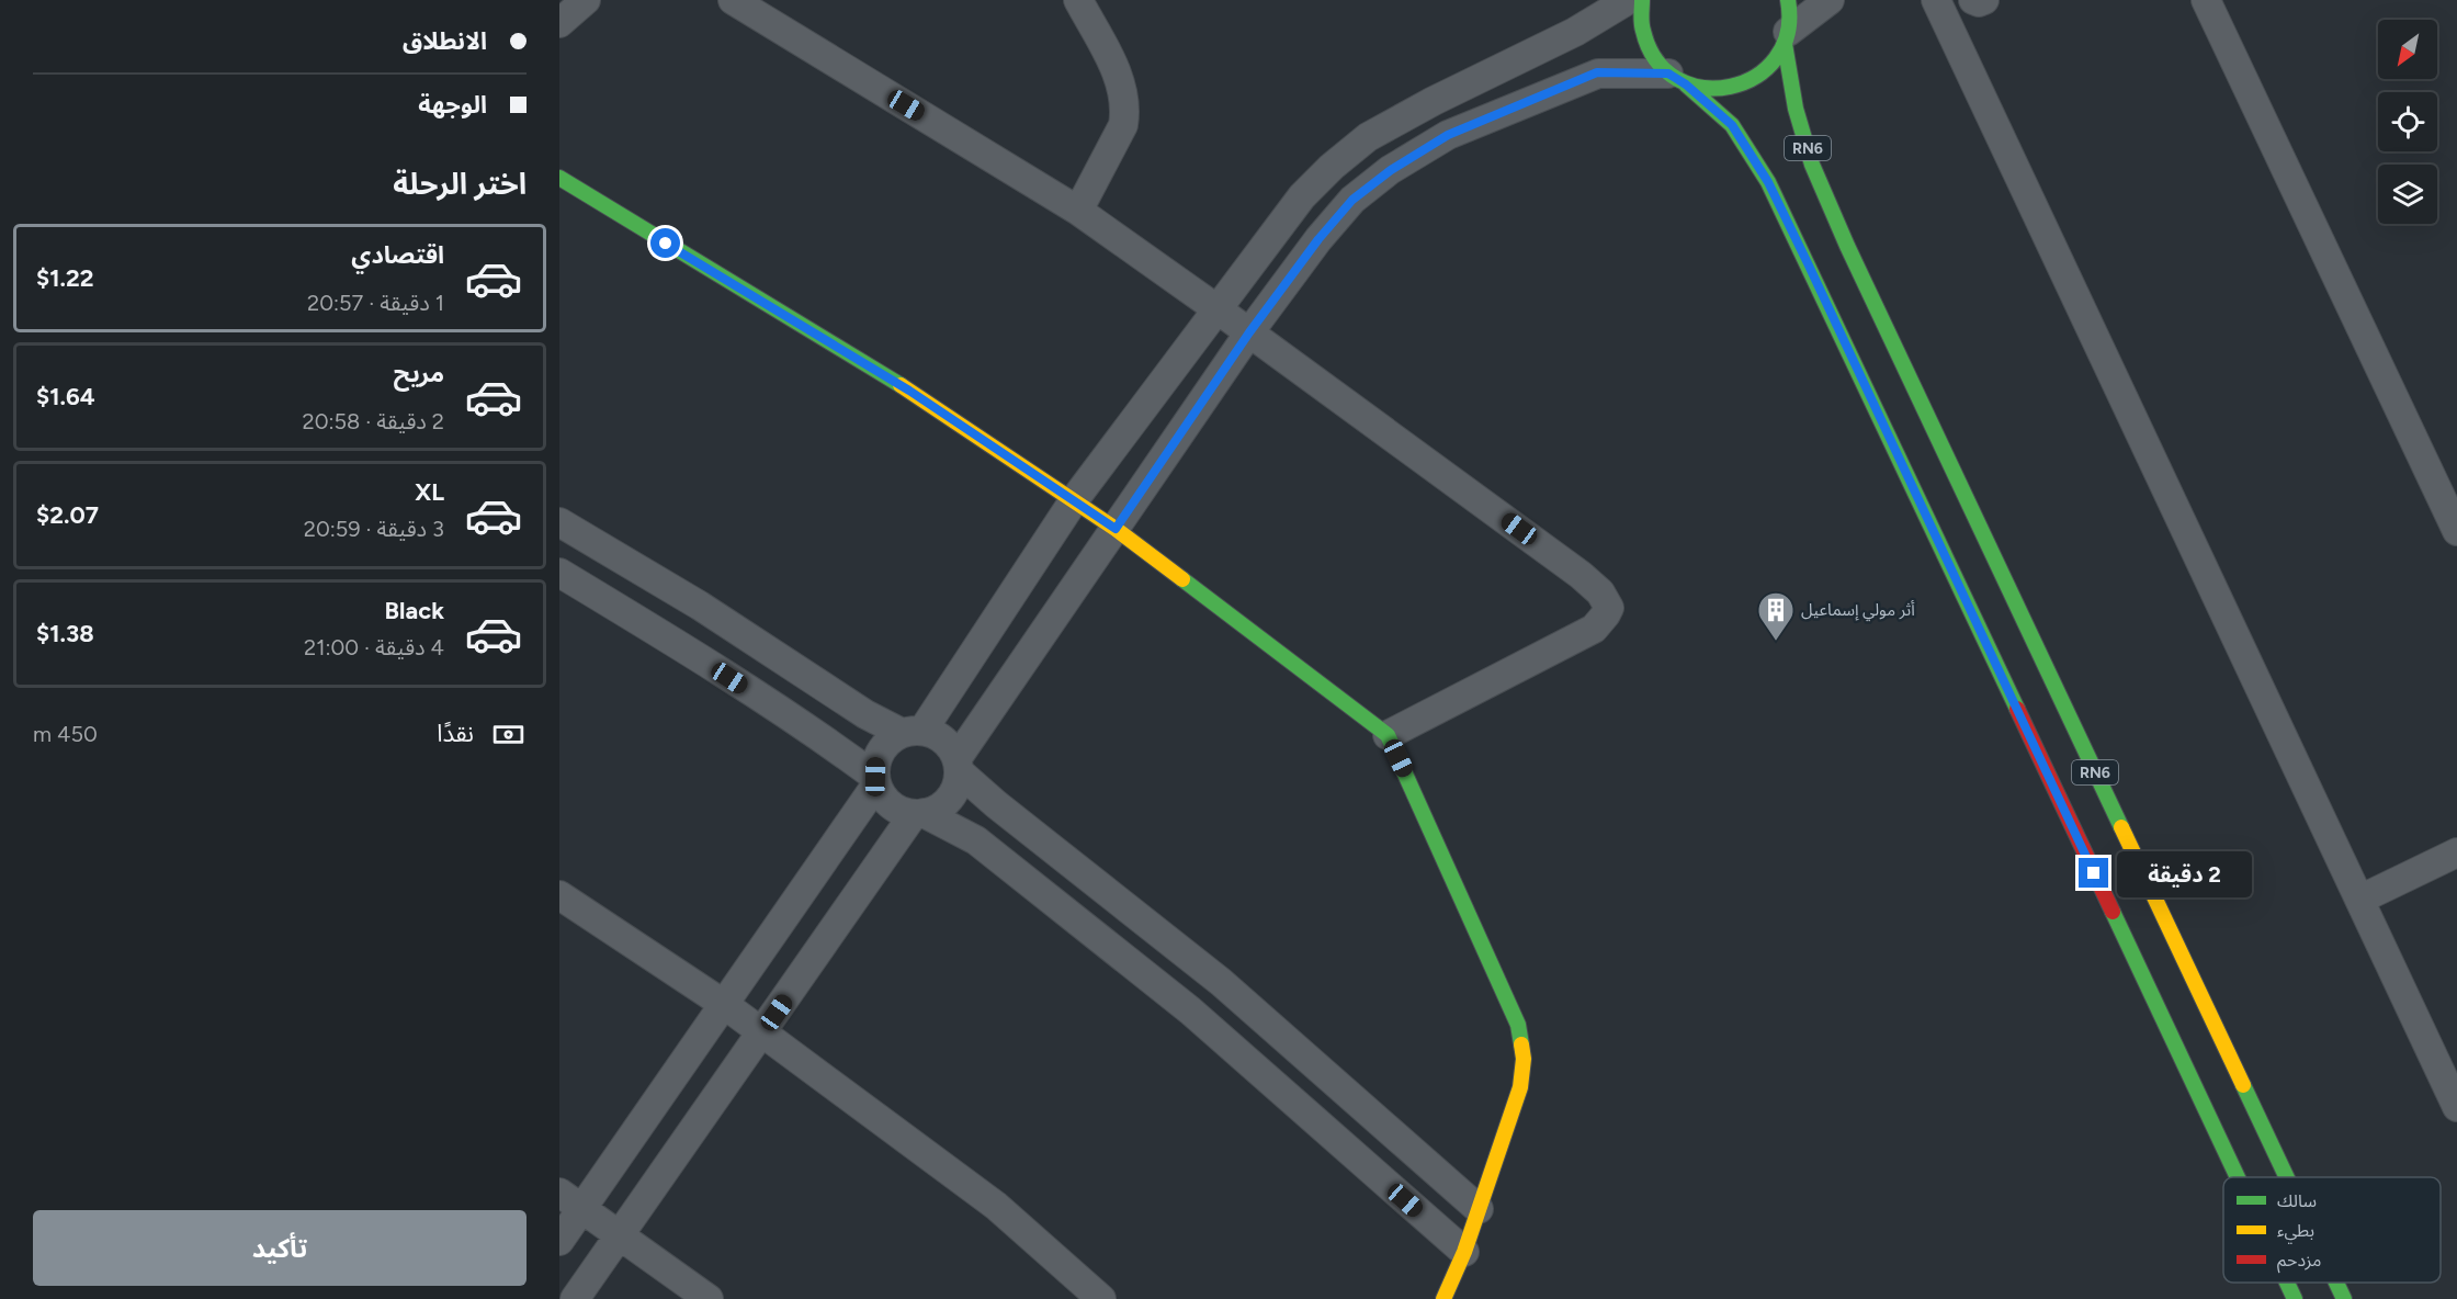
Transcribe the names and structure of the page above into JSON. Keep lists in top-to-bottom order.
{
  "streets": {
    "main road": ["RN6"]
  },
  "places": {
    "building": ["أثر مولي إسماعيل"]
  },
  "legend": ["سالك", "بطيء", "مزدحم"],
  "north": "bottom left",
  "page": {
    "banner": ["الانطلاق", "الوجهة"],
    "heading": "اختر الرحلة",
    "list": [
      {
        "name": "اقتصادي",
        "note": "1 دقيقة · 20:57",
        "value": "$1.22"
      },
      {
        "name": "مريح",
        "note": "2 دقيقة · 20:58",
        "value": "$1.64"
      },
      {
        "name": "XL",
        "note": "3 دقيقة · 20:59",
        "value": "$2.07"
      },
      {
        "name": "Black",
        "note": "4 دقيقة · 21:00",
        "value": "$1.38"
      }
    ],
    "pay": ["نقدًا", "450 m"],
    "bubble": "2 دقيقة",
    "buttons": "تأكيد"
  }
}
